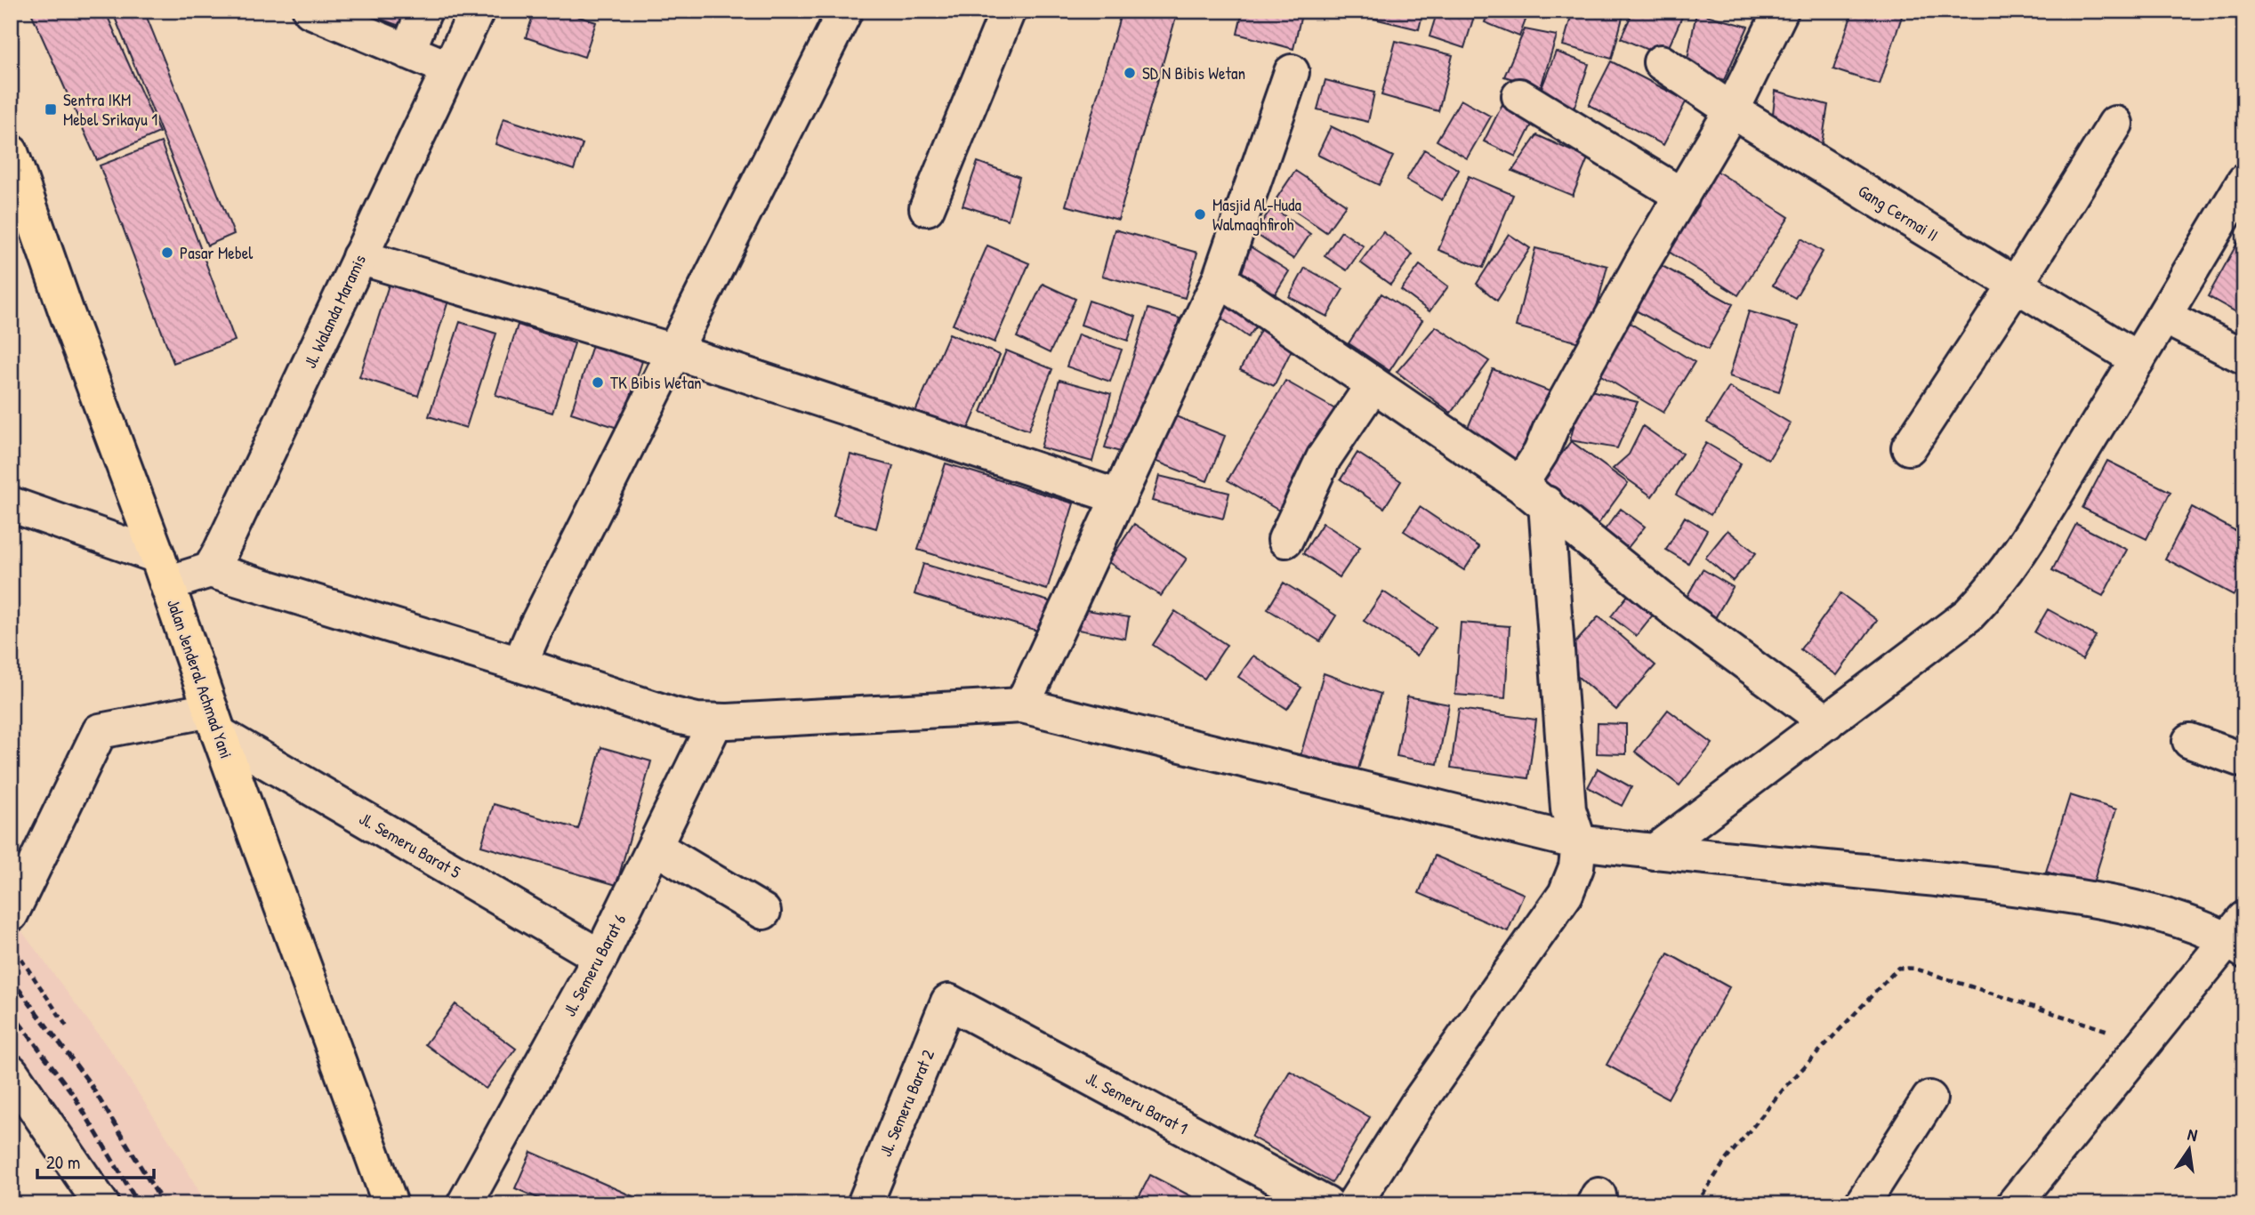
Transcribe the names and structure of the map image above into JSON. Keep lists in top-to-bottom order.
{
  "streets": {
    "main road": ["Jalan Jenderal Achmad Yani"],
    "street": [
      "Gang Cermai II",
      "Jl. Walanda Maramis",
      "Jl. Semeru Barat 5",
      "Jl. Semeru Barat 6",
      "Jl. Semeru Barat 2",
      "Jl. Semeru Barat 1"
    ]
  },
  "crossings": [
    ["Jalan Jenderal Achmad Yani", "Jl. Semeru Barat 5"],
    ["Jl. Semeru Barat 5", "Jl. Semeru Barat 6"],
    ["Jl. Semeru Barat 2", "Jl. Semeru Barat 1"]
  ],
  "places": {
    "other": [
      "SD N Bibis Wetan",
      "Masjid Al-Huda Walmaghfiroh",
      "Pasar Mebel",
      "TK Bibis Wetan"
    ],
    "transit": ["Sentra IKM Mebel Srikayu 1"]
  },
  "scale_bar": "20 m",
  "north": "top"
}
